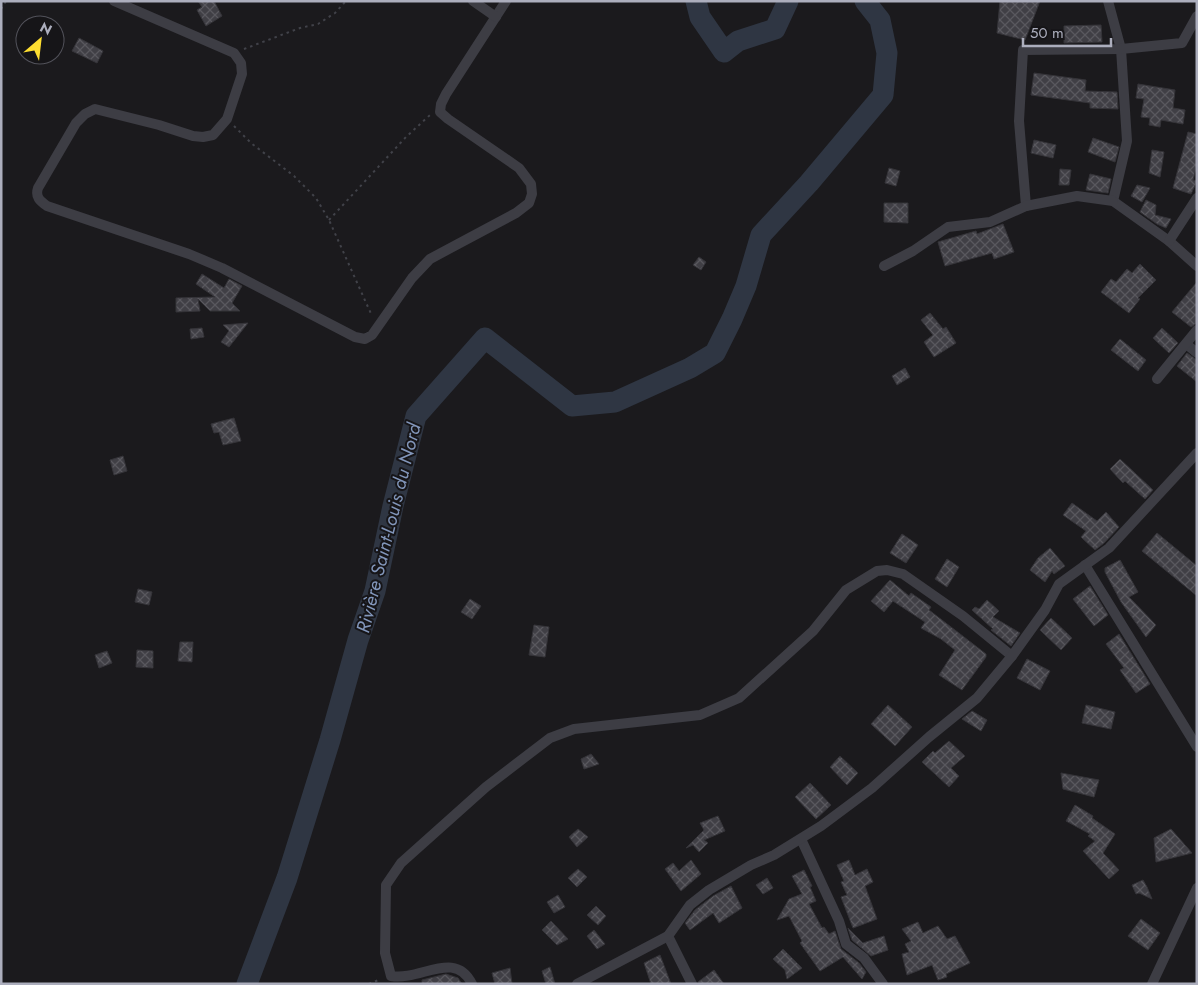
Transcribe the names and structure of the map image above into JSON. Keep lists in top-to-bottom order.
{
  "water": ["Rivière Saint-Louis du Nord"],
  "scale_bar": "50 m",
  "north": "top right"
}
